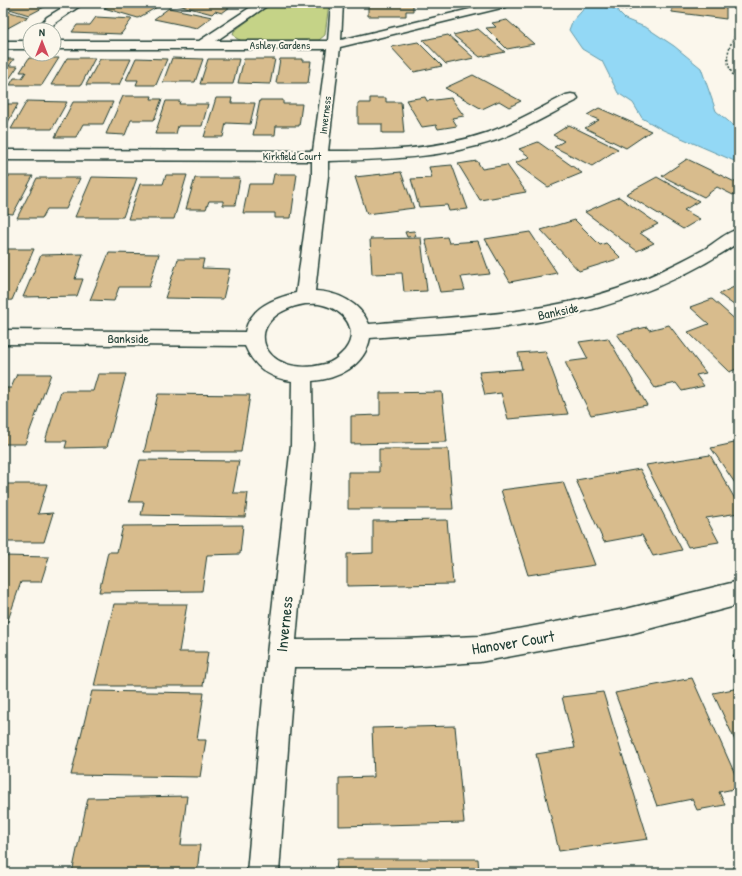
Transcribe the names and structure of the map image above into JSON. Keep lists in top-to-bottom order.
{
  "streets": {
    "street": [
      "Ashley Gardens",
      "Inverness",
      "Kirkfield Court",
      "Bankside",
      "Hanover Court"
    ]
  },
  "crossings": [
    ["Ashley Gardens", "Inverness"],
    ["Inverness", "Kirkfield Court"],
    ["Inverness", "Bankside"],
    ["Inverness", "Hanover Court"]
  ],
  "north": "top"
}
